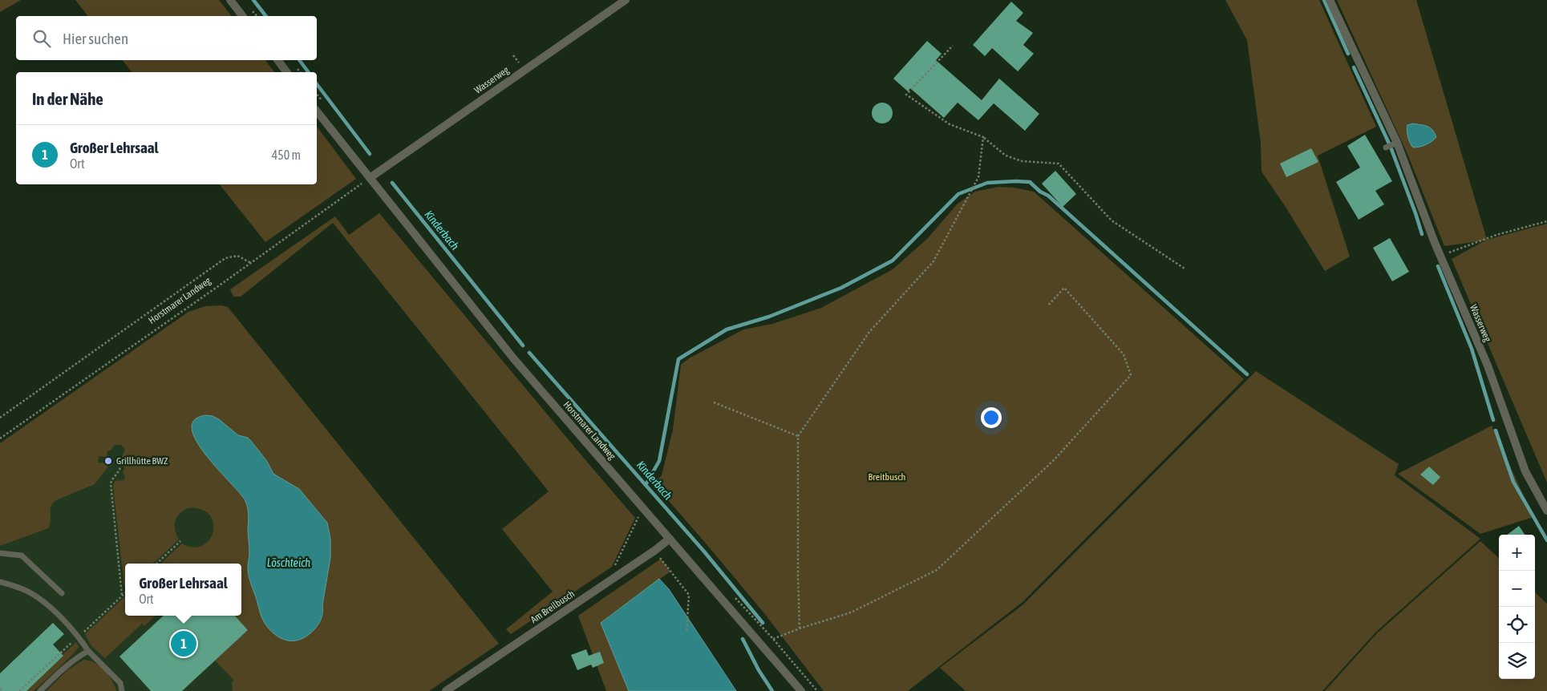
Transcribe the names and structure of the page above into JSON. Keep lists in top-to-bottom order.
{
  "streets": {
    "street": ["Wasserweg", "Horstmarer Landweg", "Am Breilbusch"]
  },
  "crossings": [
    ["Wasserweg", "Horstmarer Landweg"],
    ["Horstmarer Landweg", "Am Breilbusch"]
  ],
  "water": ["Kinderbach", "Löschteich"],
  "parks": ["Breitbusch"],
  "places": ["Grillhütte BWZ"],
  "page": {
    "search": "Hier suchen",
    "heading": "In der Nähe",
    "list": [
      {
        "mark": "1",
        "name": "Großer Lehrsaal",
        "note": "Ort",
        "value": "450 m"
      }
    ],
    "map_buttons": ["+", "−"],
    "popup": ["Großer Lehrsaal", "Ort"],
    "pins": "1"
  }
}
